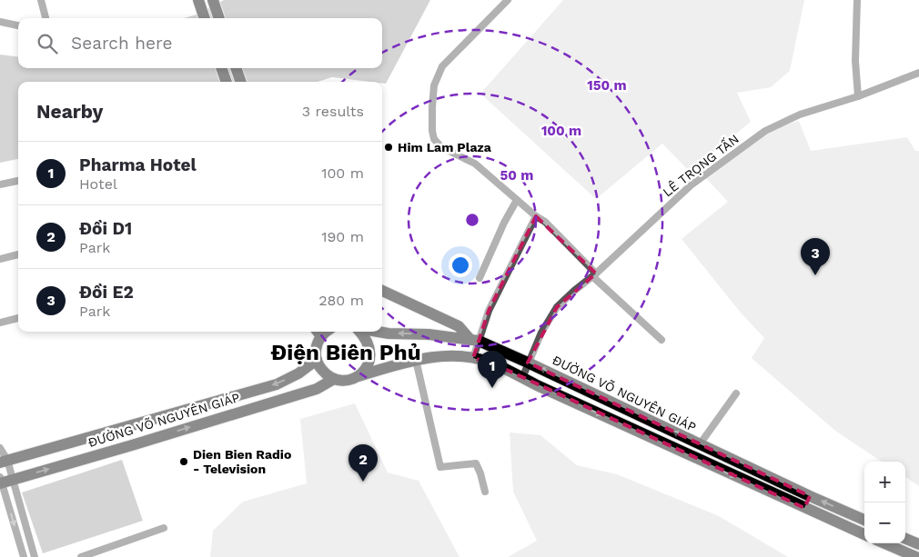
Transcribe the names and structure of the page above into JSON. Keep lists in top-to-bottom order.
{
  "streets": {
    "main road": ["ĐƯỜNG VÕ NGUYÊN GIÁP"],
    "street": ["LÊ TRỌNG TẤN"]
  },
  "crossings": [
    ["LÊ TRỌNG TẤN", "ĐƯỜNG VÕ NGUYÊN GIÁP"]
  ],
  "districts": ["Điện Biên Phủ"],
  "places": ["Him Lam Plaza", "Dien Bien Radio - Television"],
  "page": {
    "search": "Search here",
    "heading": ["Nearby", "3 results"],
    "list": [
      {
        "mark": "1",
        "name": "Pharma Hotel",
        "note": "Hotel",
        "value": "100 m"
      },
      {
        "mark": "2",
        "name": "Đồi D1",
        "note": "Park",
        "value": "190 m"
      },
      {
        "mark": "3",
        "name": "Đồi E2",
        "note": "Park",
        "value": "280 m"
      }
    ],
    "pins": ["3", "1", "2"],
    "map_buttons": ["+", "−"]
  },
  "rings": ["150 m", "100 m", "50 m"]
}
